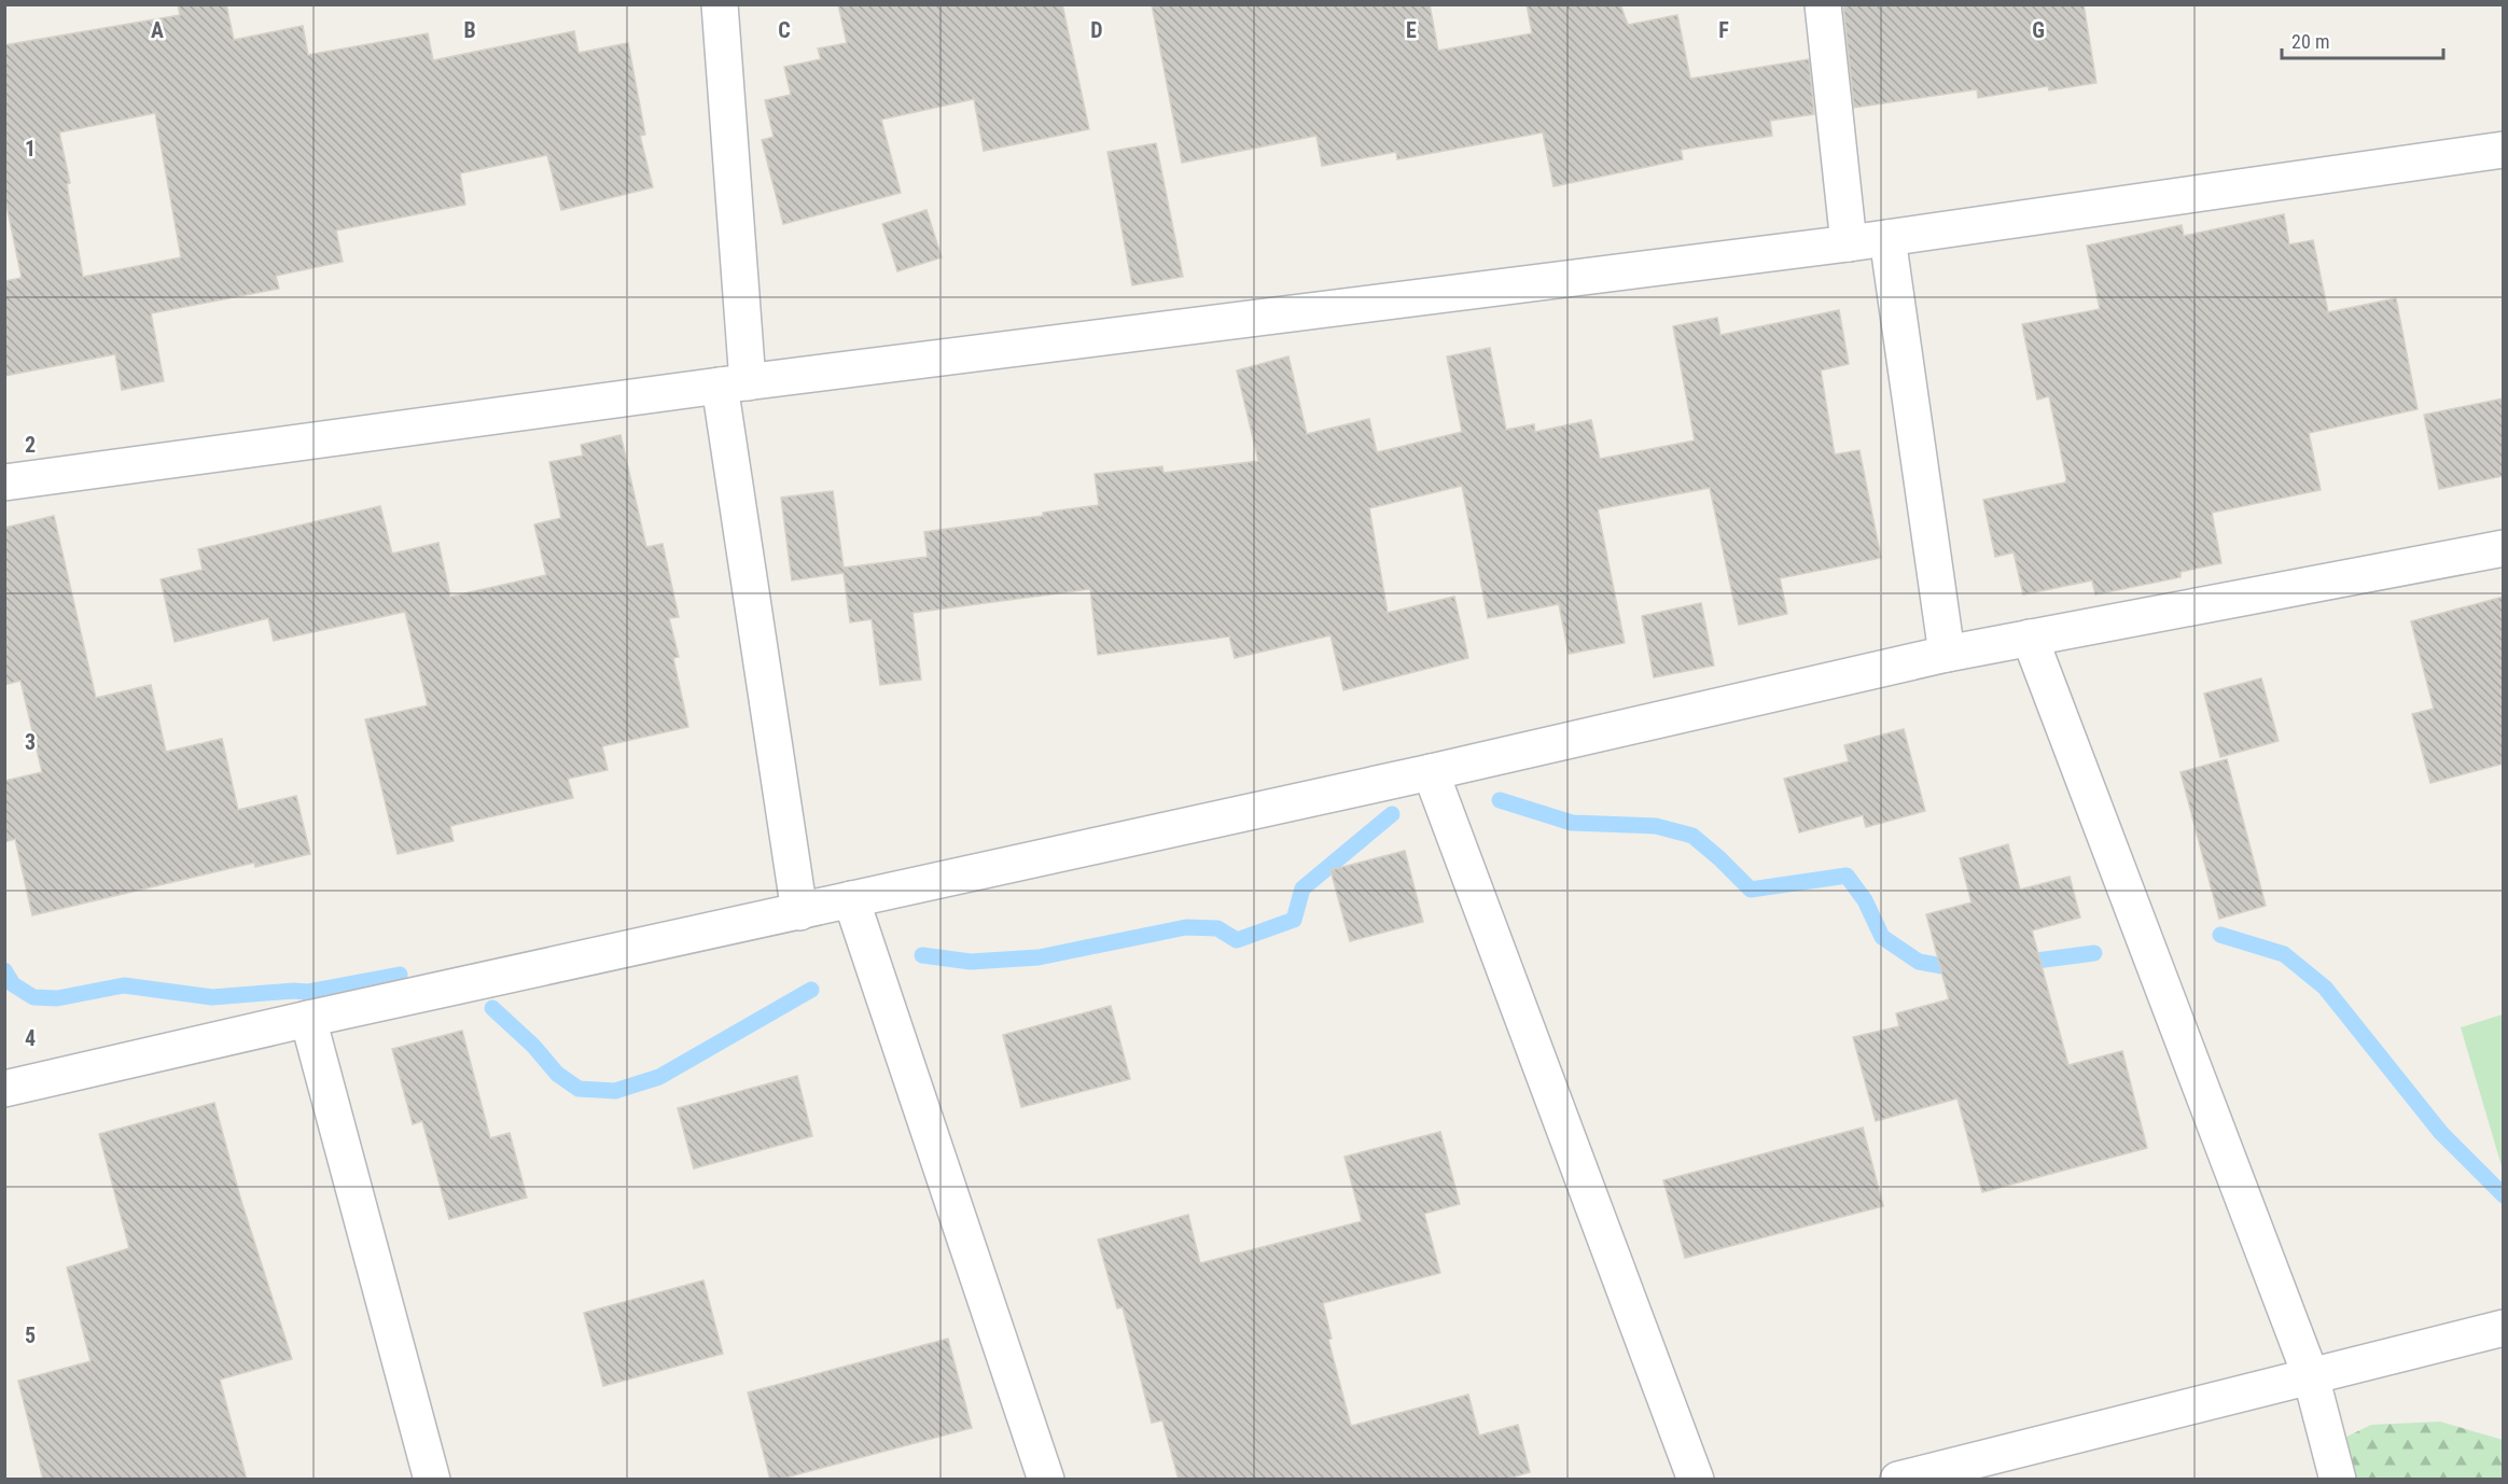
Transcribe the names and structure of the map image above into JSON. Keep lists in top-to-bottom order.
{
  "scale_bar": "20 m",
  "grid": {
    "columns": [
      "A",
      "B",
      "C",
      "D",
      "E",
      "F",
      "G"
    ],
    "rows": [
      "1",
      "2",
      "3",
      "4",
      "5"
    ]
  }
}
